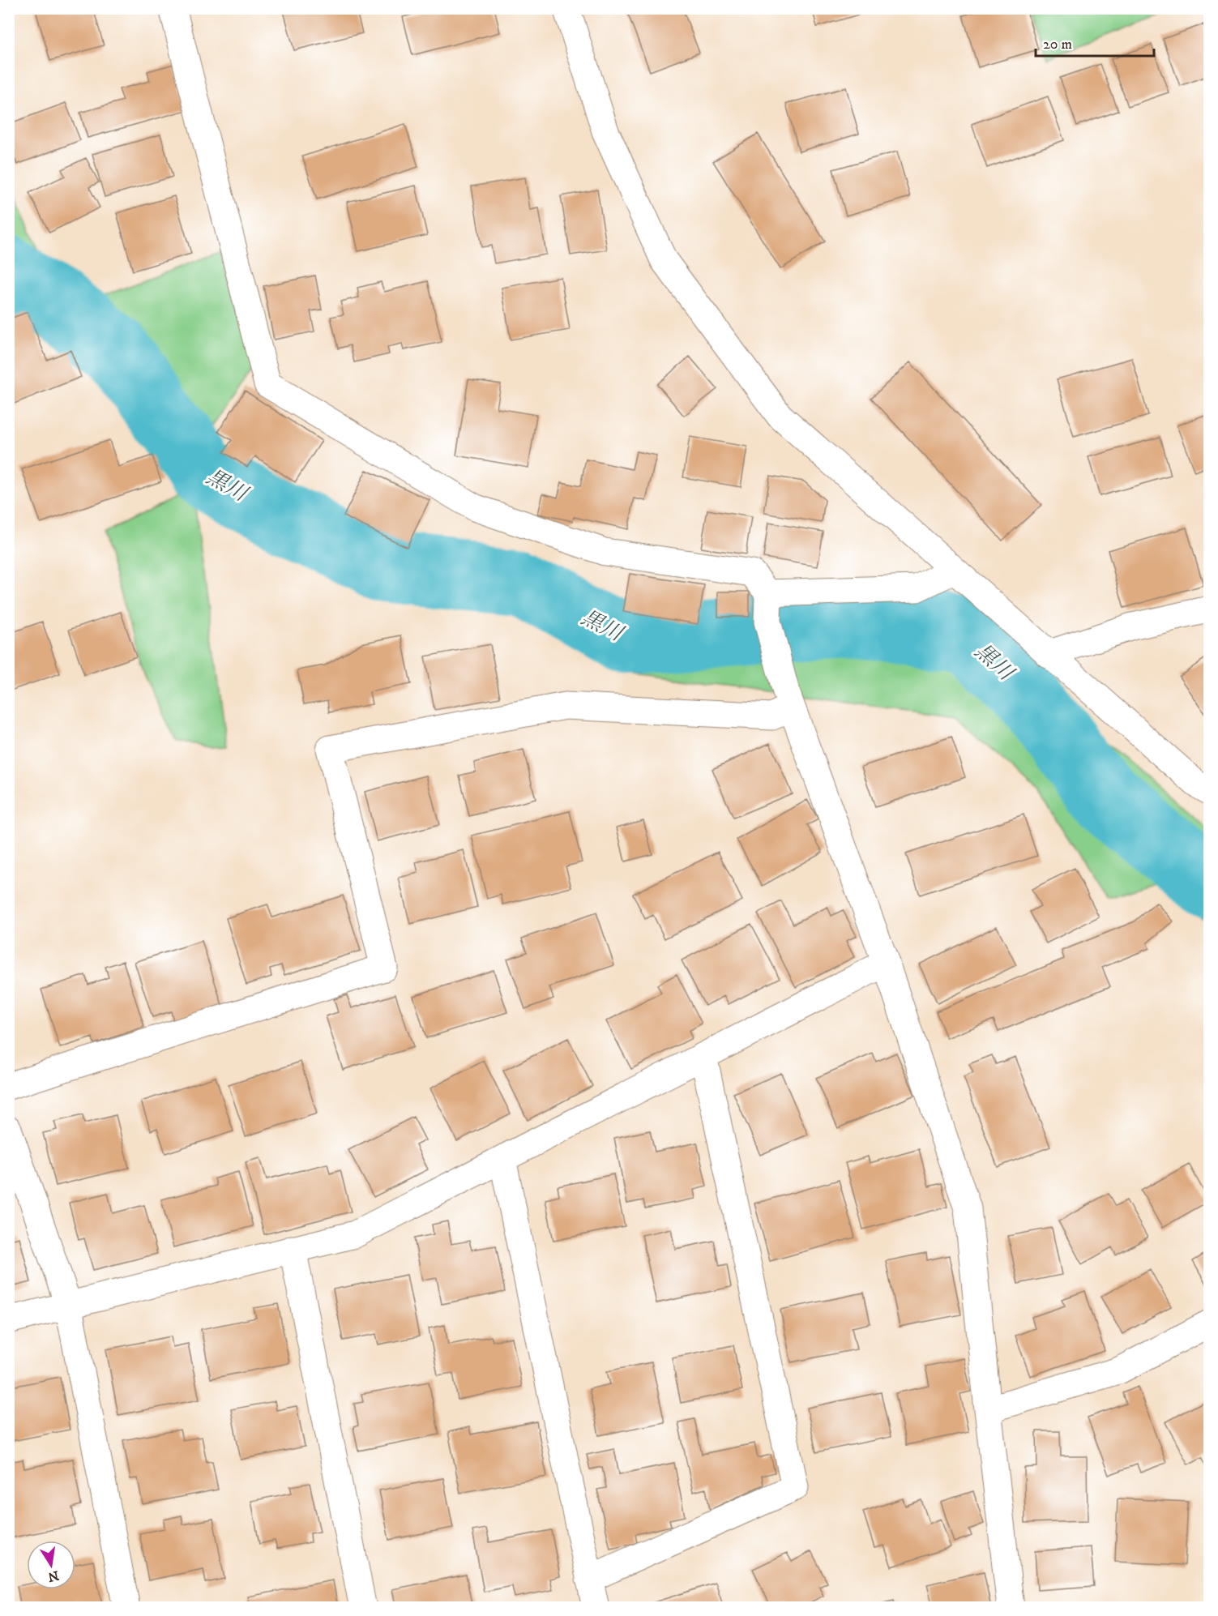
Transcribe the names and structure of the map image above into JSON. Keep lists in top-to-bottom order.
{
  "water": ["黒川"],
  "scale_bar": "20 m",
  "north": "bottom"
}
